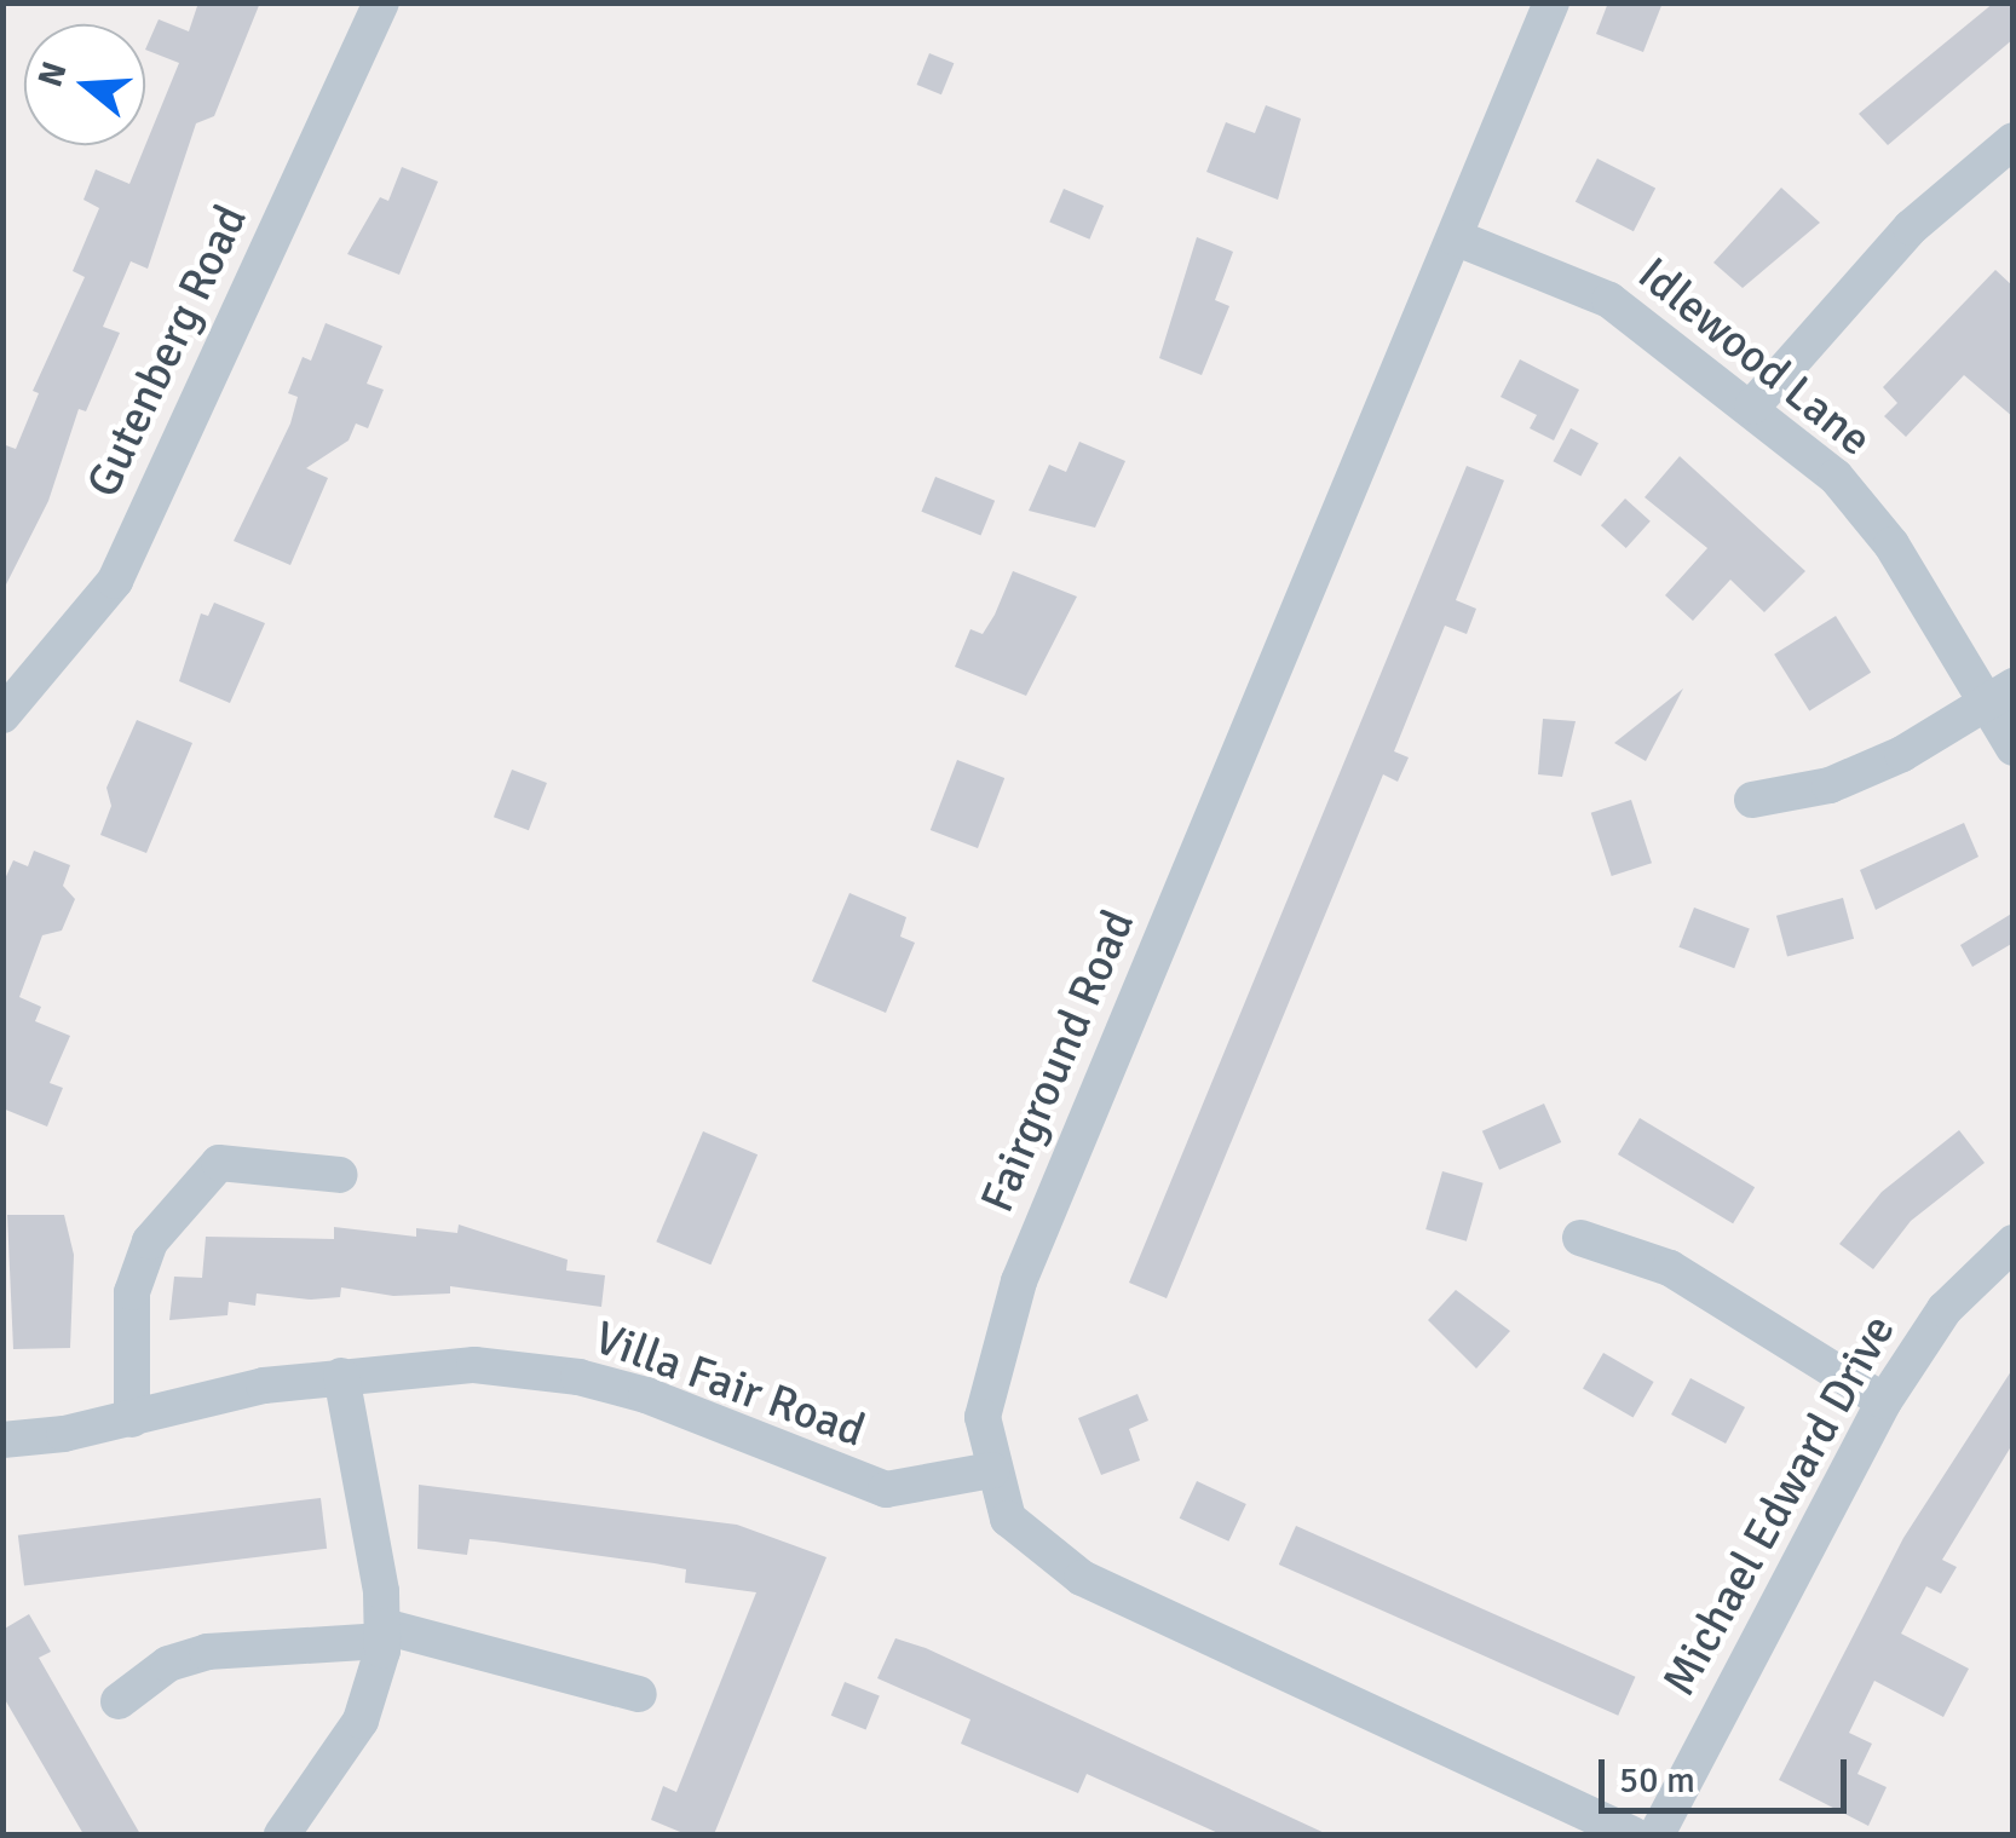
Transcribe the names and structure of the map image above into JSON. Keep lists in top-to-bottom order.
{
  "streets": {
    "street": [
      "Gutenberg Road",
      "Idlewood Lane",
      "Fairground Road",
      "Villa Fair Road",
      "Michael Edward Drive"
    ]
  },
  "crossings": [
    ["Idlewood Lane", "Fairground Road"],
    ["Fairground Road", "Villa Fair Road"]
  ],
  "scale_bar": "50 m",
  "north": "left"
}
